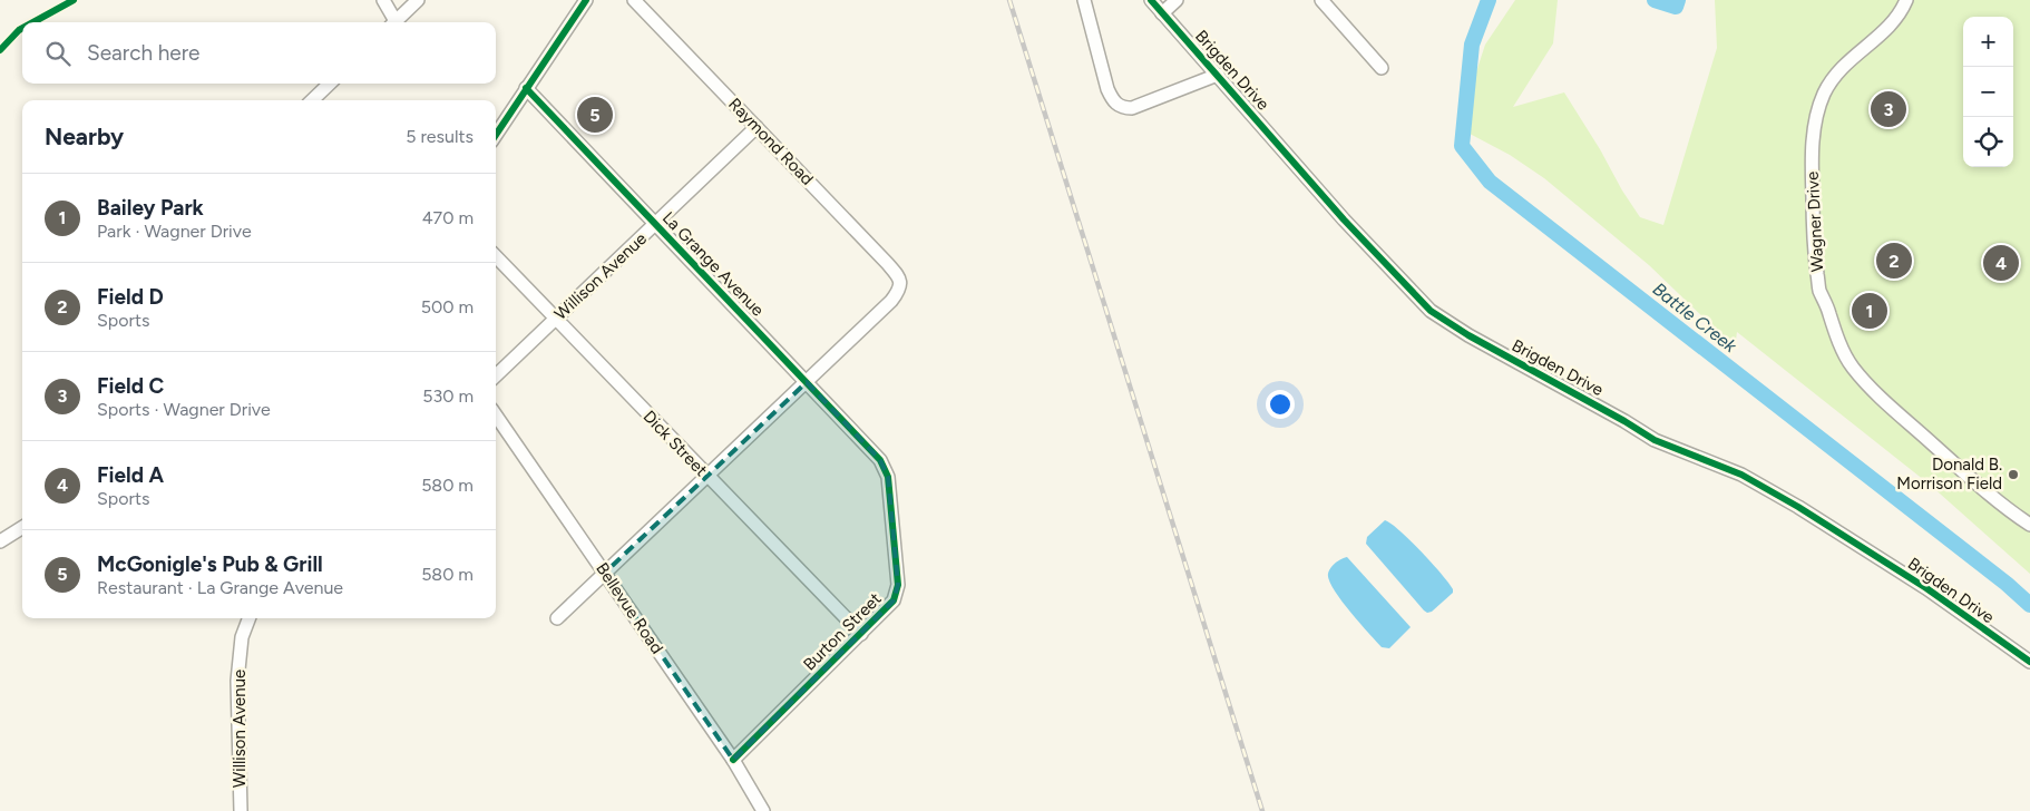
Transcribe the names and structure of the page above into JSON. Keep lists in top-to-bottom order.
{
  "streets": {
    "street": [
      "Brigden Drive",
      "Raymond Road",
      "Wagner Drive",
      "La Grange Avenue",
      "Willison Avenue",
      "Dick Street",
      "Bellevue Road",
      "Burton Street"
    ]
  },
  "crossings": [
    ["Raymond Road", "La Grange Avenue"],
    ["Raymond Road", "Willison Avenue"],
    ["La Grange Avenue", "Willison Avenue"],
    ["La Grange Avenue", "Burton Street"],
    ["Willison Avenue", "Dick Street"],
    ["Dick Street", "Burton Street"],
    ["Bellevue Road", "Burton Street"]
  ],
  "water": ["Battle Creek"],
  "places": ["Donald B. Morrison Field"],
  "page": {
    "map_buttons": ["+", "−"],
    "search": "Search here",
    "pins": [
      "3",
      "5",
      "2",
      "4",
      "1"
    ],
    "heading": ["Nearby", "5 results"],
    "list": [
      {
        "mark": "1",
        "name": "Bailey Park",
        "note": "Park · Wagner Drive",
        "value": "470 m"
      },
      {
        "mark": "2",
        "name": "Field D",
        "note": "Sports",
        "value": "500 m"
      },
      {
        "mark": "3",
        "name": "Field C",
        "note": "Sports · Wagner Drive",
        "value": "530 m"
      },
      {
        "mark": "4",
        "name": "Field A",
        "note": "Sports",
        "value": "580 m"
      },
      {
        "mark": "5",
        "name": "McGonigle's Pub & Grill",
        "note": "Restaurant · La Grange Avenue",
        "value": "580 m"
      }
    ]
  }
}
